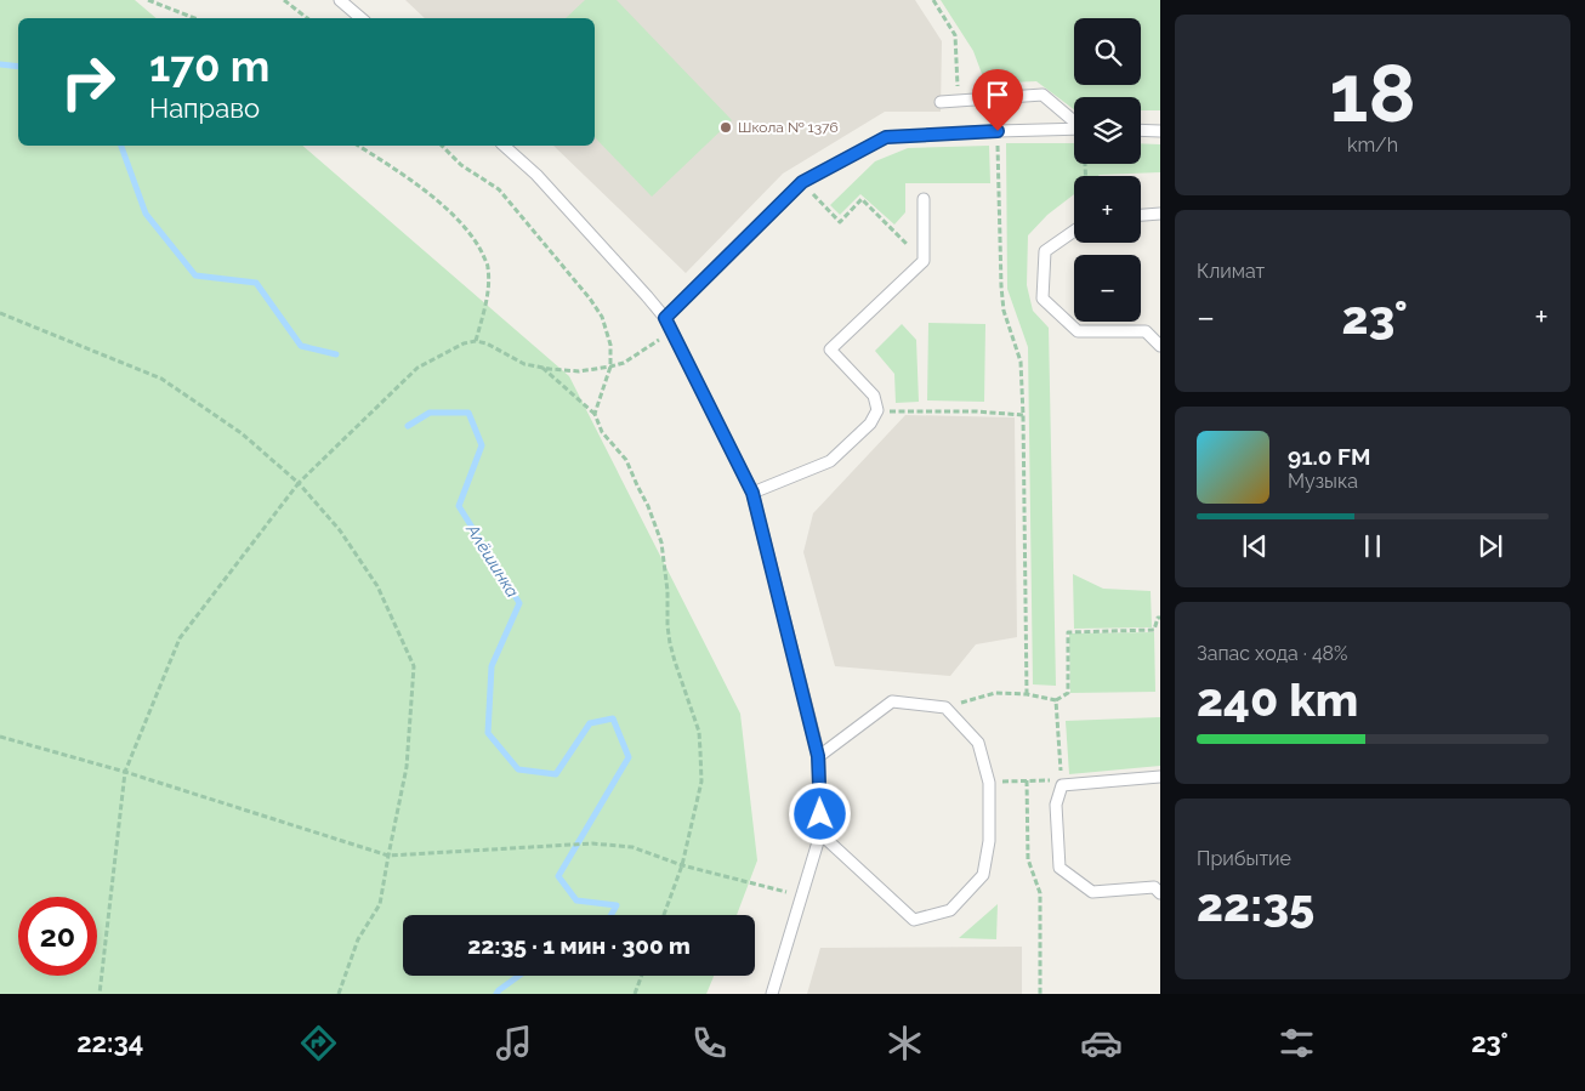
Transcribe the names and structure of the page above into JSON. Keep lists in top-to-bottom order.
{
  "water": ["Алёшинка"],
  "places": ["Школа № 1376"],
  "page": {
    "tile": [
      ["18", "km/h"],
      "Климат",
      ["Запас хода · 48%", "240 km"],
      ["Прибытие", "22:35"]
    ],
    "map_buttons": ["+", "−"],
    "turn": ["170 m", "Направо"],
    "heat": ["−", "23°", "+"],
    "song": ["91.0 FM", "Музыка"],
    "limit": "20",
    "trip": "22:35 · 1 мин · 300 m",
    "tabs": ["22:34", "23°"]
  }
}
